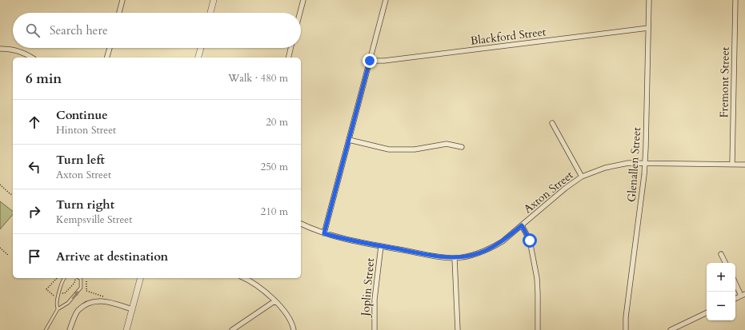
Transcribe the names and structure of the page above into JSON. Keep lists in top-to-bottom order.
{
  "streets": {
    "street": [
      "Blackford Street",
      "Fremont Street",
      "Glenallen Street",
      "Axton Street",
      "Joplin Street"
    ]
  },
  "crossings": [
    ["Blackford Street", "Glenallen Street"],
    ["Fremont Street", "Axton Street"],
    ["Glenallen Street", "Axton Street"],
    ["Axton Street", "Joplin Street"]
  ],
  "page": {
    "search": "Search here",
    "heading": ["6 min", "Walk · 480 m"],
    "list": [
      ["Continue", "Hinton Street", "20 m"],
      ["Turn left", "Axton Street", "250 m"],
      ["Turn right", "Kempsville Street", "210 m"],
      "Arrive at destination"
    ],
    "map_buttons": ["+", "−"]
  }
}
